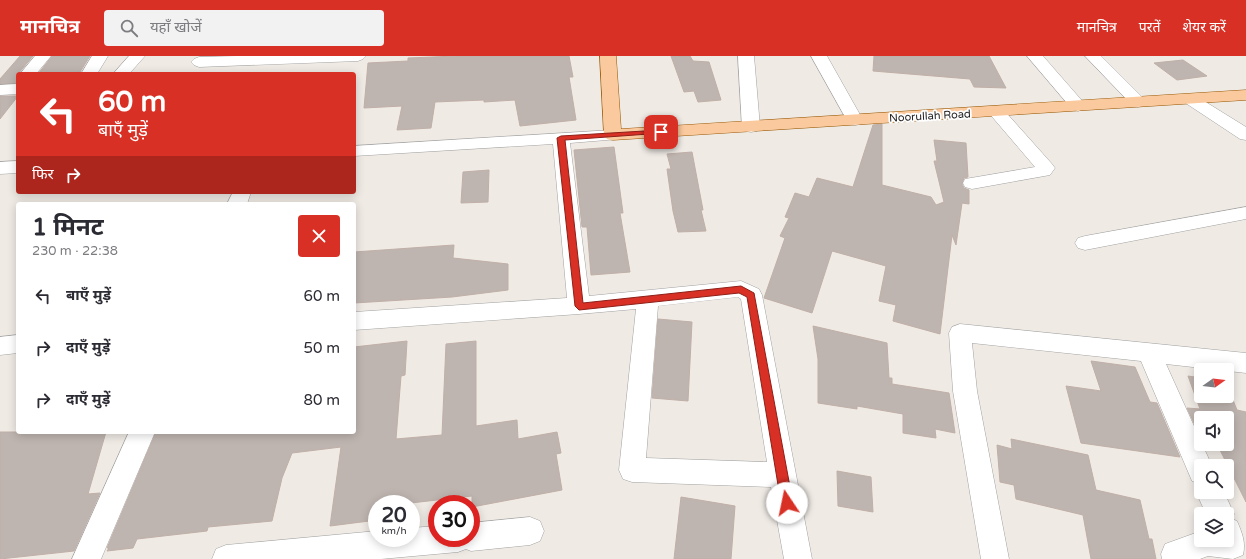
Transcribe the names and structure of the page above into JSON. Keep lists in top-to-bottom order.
{
  "streets": {
    "main road": ["Noorullah Road"]
  },
  "north": "right",
  "page": {
    "header": "मानचित्र",
    "search": "यहाँ खोजें",
    "nav": ["मानचित्र", "परतें", "शेयर करें"],
    "turn": ["60 m", "बाएँ मुड़ें"],
    "then": "फिर",
    "heading": ["1 मिनट", "230 m · 22:38"],
    "list": [
      {
        "name": "बाएँ मुड़ें",
        "value": "60 m"
      },
      {
        "name": "दाएँ मुड़ें",
        "value": "50 m"
      },
      {
        "name": "दाएँ मुड़ें",
        "value": "80 m"
      }
    ],
    "speed": "20 km/h",
    "limit": "30"
  }
}
